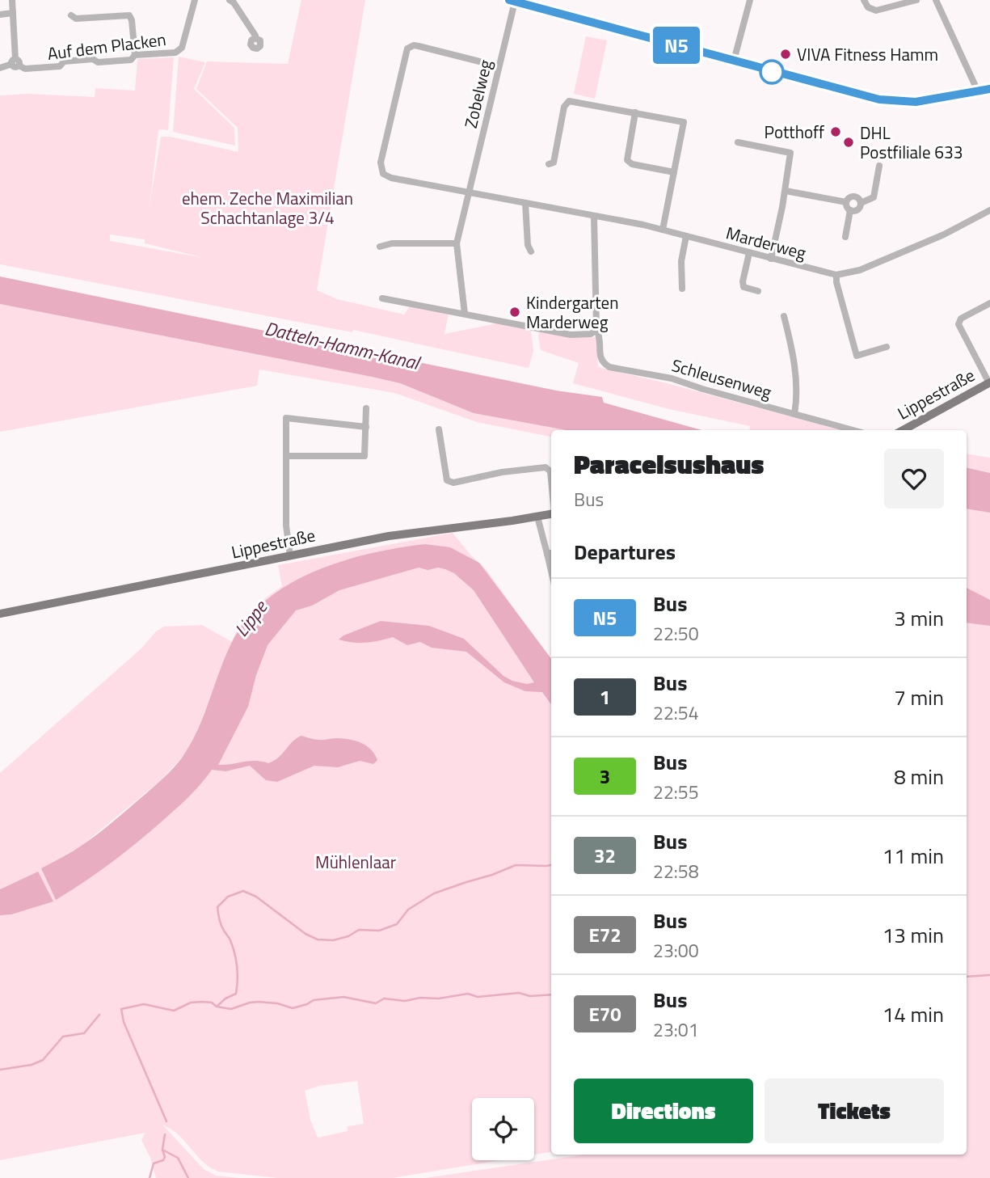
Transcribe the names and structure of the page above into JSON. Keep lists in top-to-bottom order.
{
  "streets": {
    "main road": ["Lippestraße"],
    "street": [
      "Auf dem Placken",
      "Zobelweg",
      "Marderweg",
      "Schleusenweg"
    ]
  },
  "crossings": [
    ["Zobelweg", "Marderweg"],
    ["Marderweg", "Schleusenweg"]
  ],
  "water": ["Datteln-Hamm-Kanal", "Lippe"],
  "parks": ["ehem. Zeche Maximilian Schachtanlage 3/4", "Mühlenlaar"],
  "places": [
    "VIVA Fitness Hamm",
    "Potthoff",
    "DHL Postfiliale 633",
    "Kindergarten Marderweg"
  ],
  "lines": ["bus line N5"],
  "page": {
    "on_map": "N5",
    "heading": [
      ["Paracelsushaus", "Bus"],
      "Departures"
    ],
    "list": [
      {
        "mark": "N5",
        "name": "Bus",
        "note": "22:50",
        "value": "3 min"
      },
      {
        "mark": "1",
        "name": "Bus",
        "note": "22:54",
        "value": "7 min"
      },
      {
        "mark": "3",
        "name": "Bus",
        "note": "22:55",
        "value": "8 min"
      },
      {
        "mark": "32",
        "name": "Bus",
        "note": "22:58",
        "value": "11 min"
      },
      {
        "mark": "E72",
        "name": "Bus",
        "note": "23:00",
        "value": "13 min"
      },
      {
        "mark": "E70",
        "name": "Bus",
        "note": "23:01",
        "value": "14 min"
      }
    ],
    "buttons": ["Directions", "Tickets"]
  }
}
